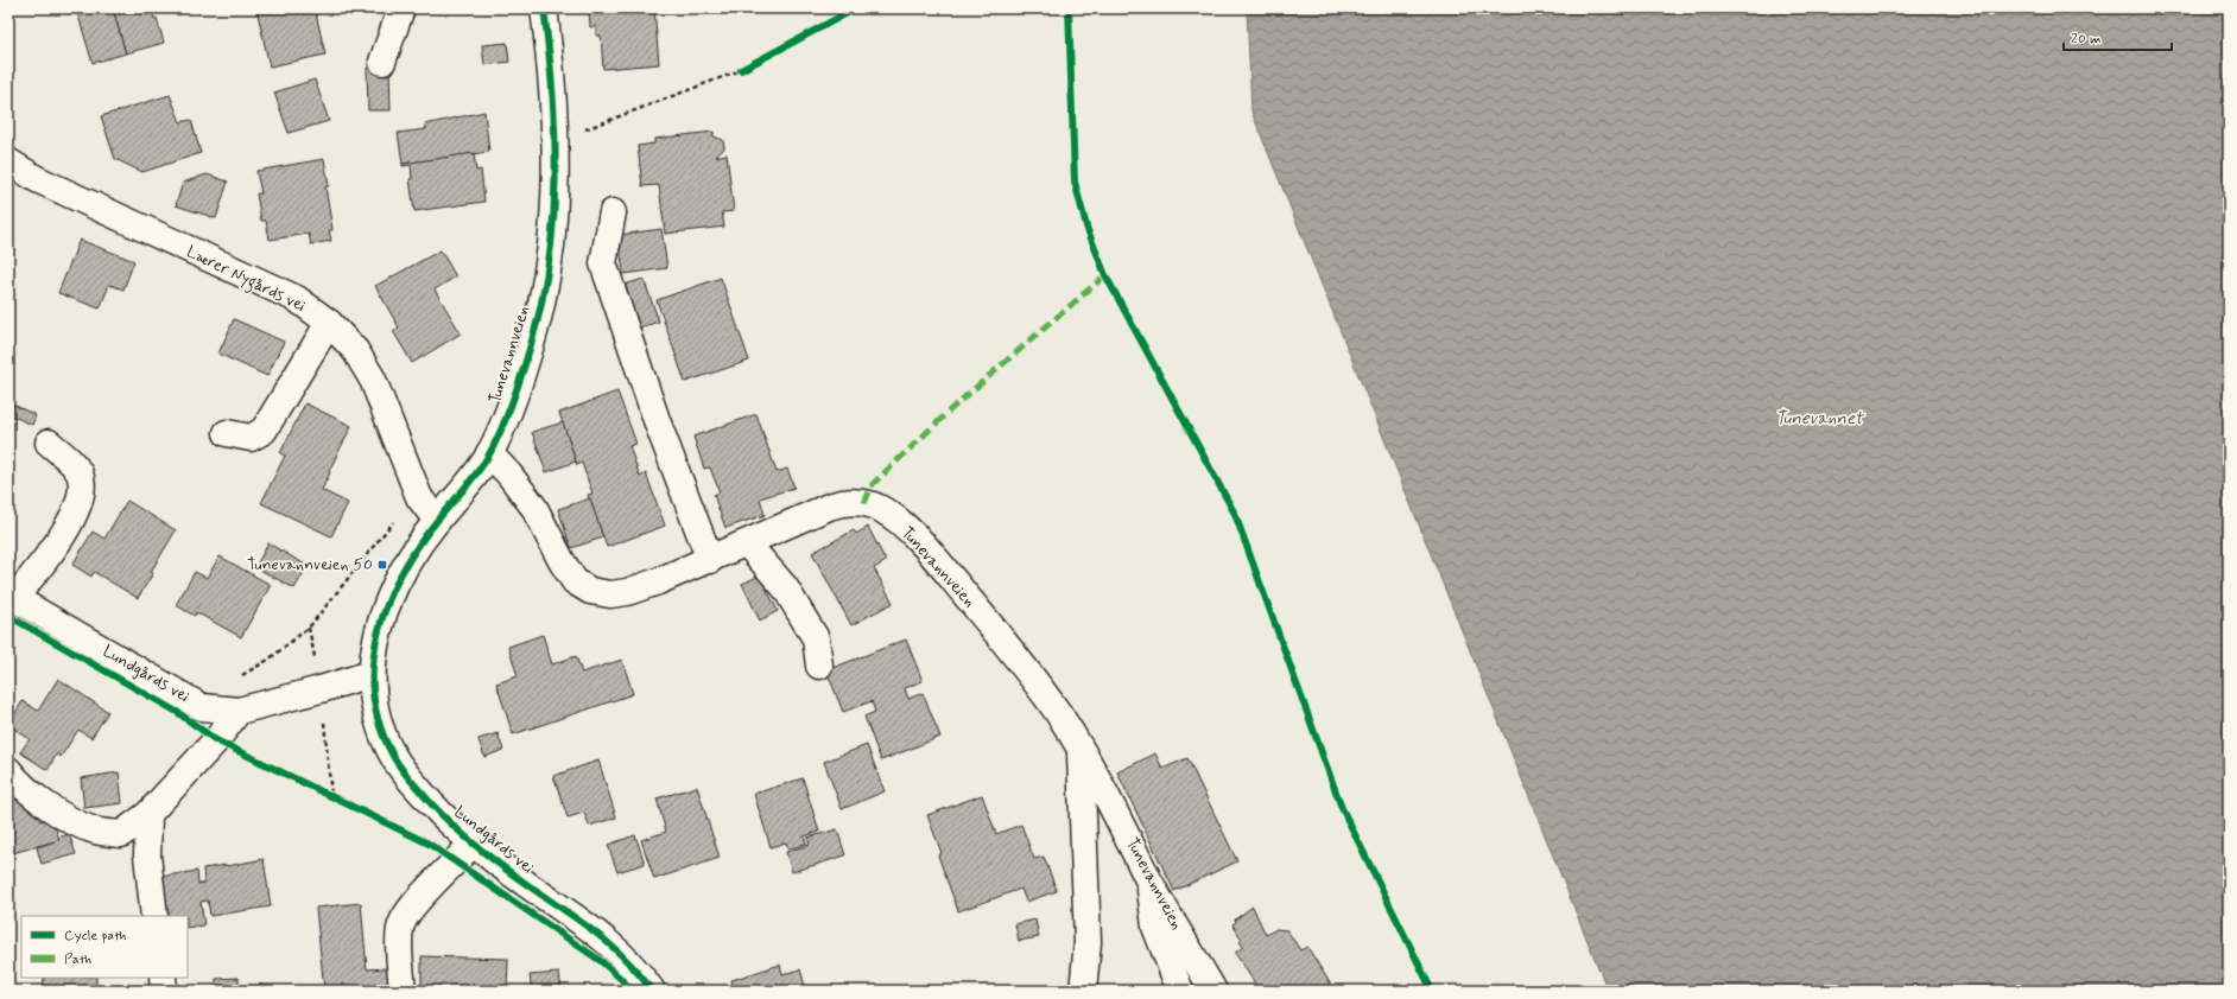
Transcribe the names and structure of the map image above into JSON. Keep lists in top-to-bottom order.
{
  "streets": {
    "street": ["Lærer Nygårds vei", "Tunevannveien", "Lundgårds vei"]
  },
  "crossings": [
    ["Lærer Nygårds vei", "Tunevannveien"],
    ["Tunevannveien", "Lundgårds vei"]
  ],
  "water": ["Tunevannet"],
  "places": {
    "transit": ["Tunevannveien 50"]
  },
  "legend": ["Cycle path", "Path"],
  "scale_bar": "20 m"
}
